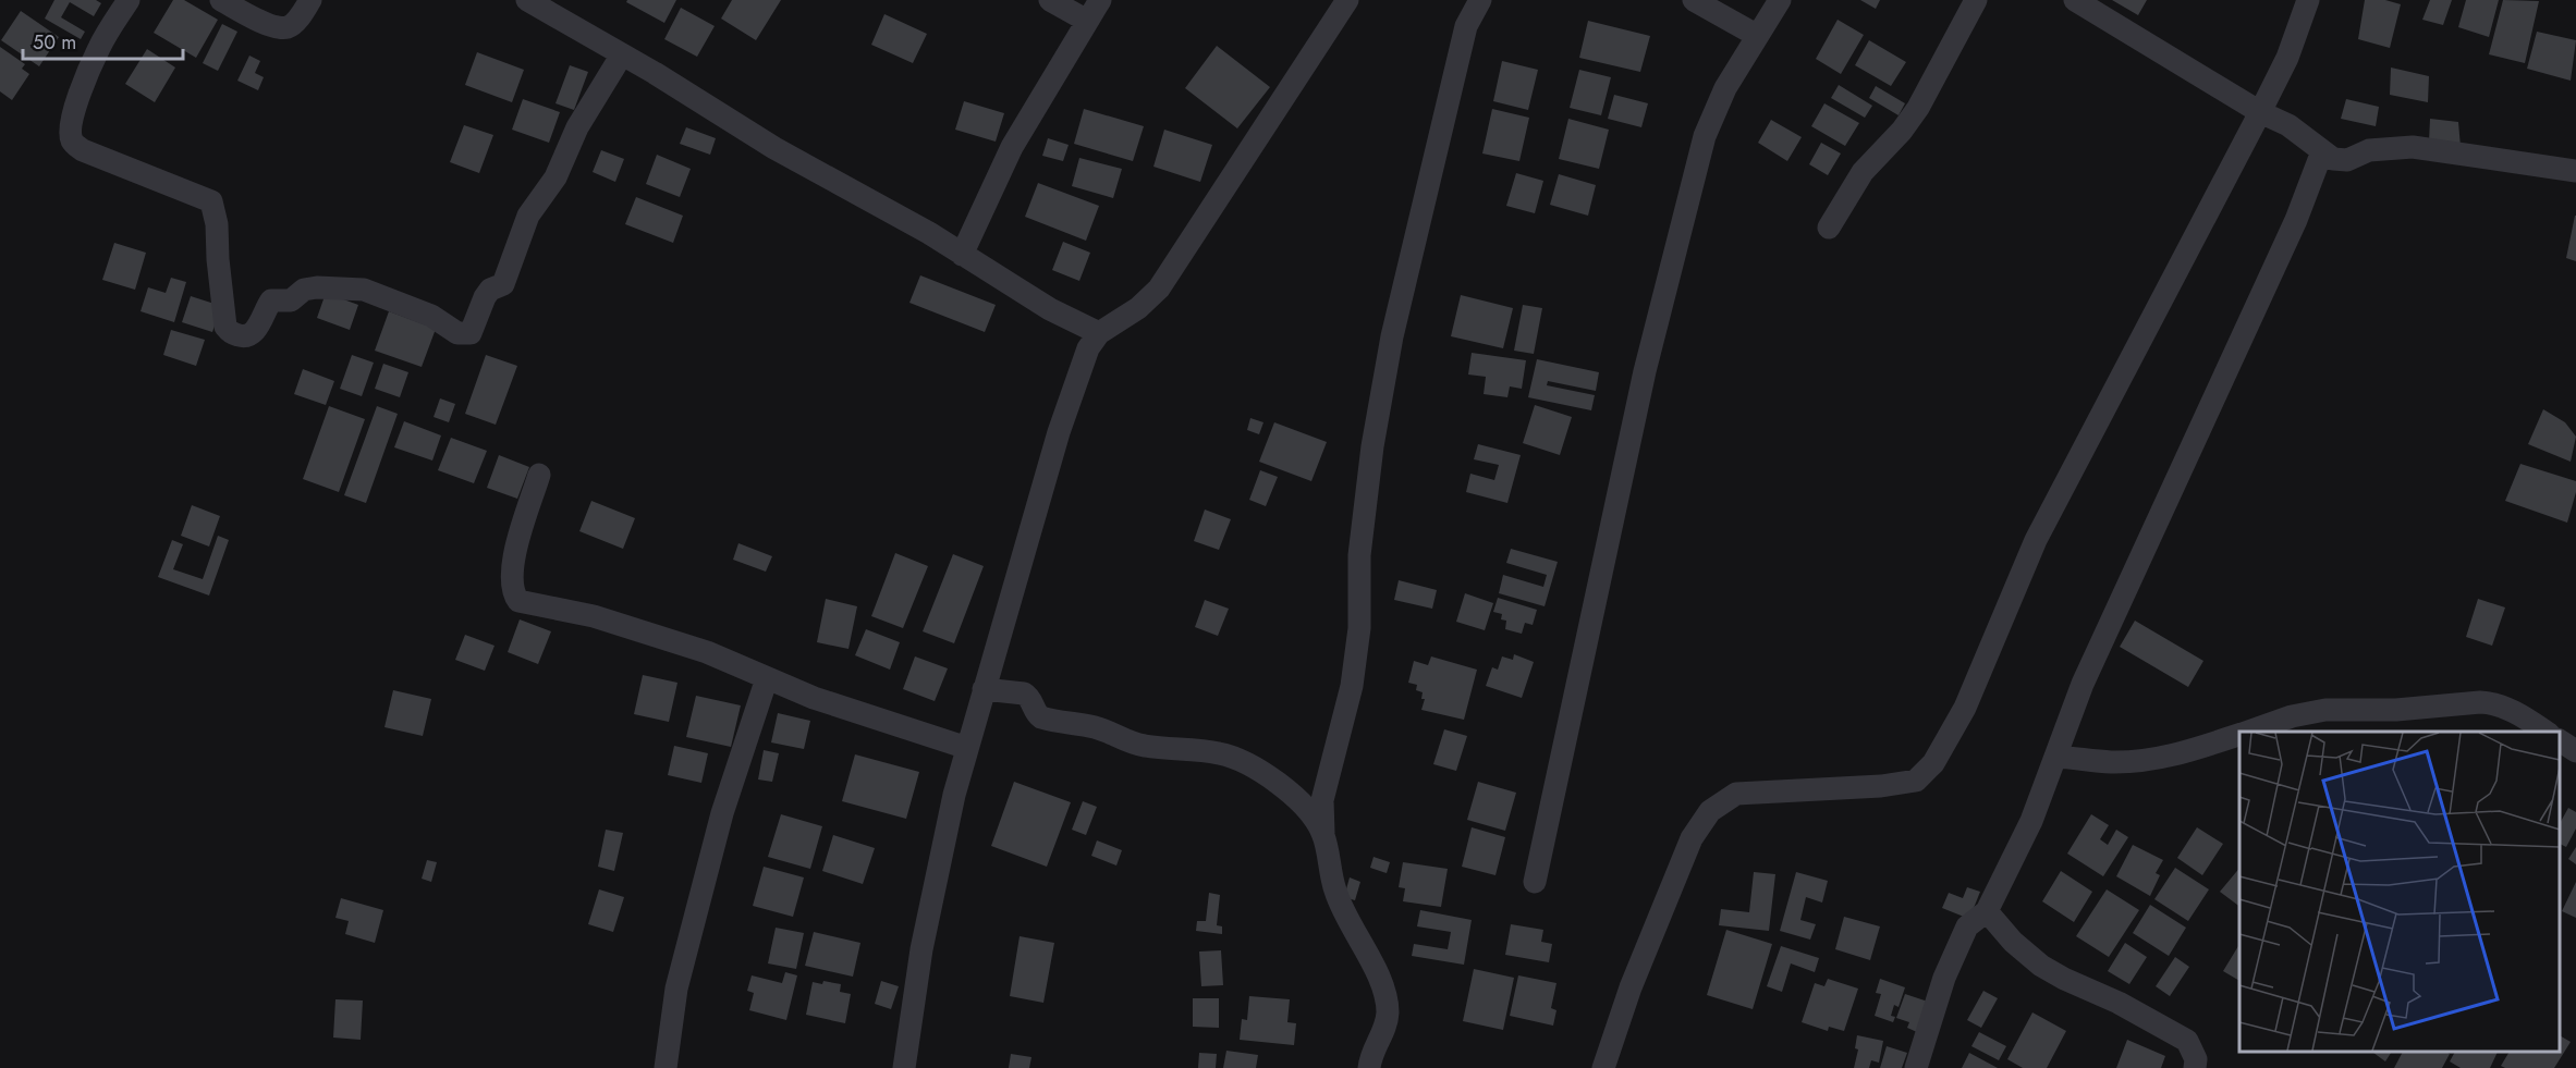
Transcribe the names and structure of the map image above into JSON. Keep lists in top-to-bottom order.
{
  "scale_bar": "50 m"
}
